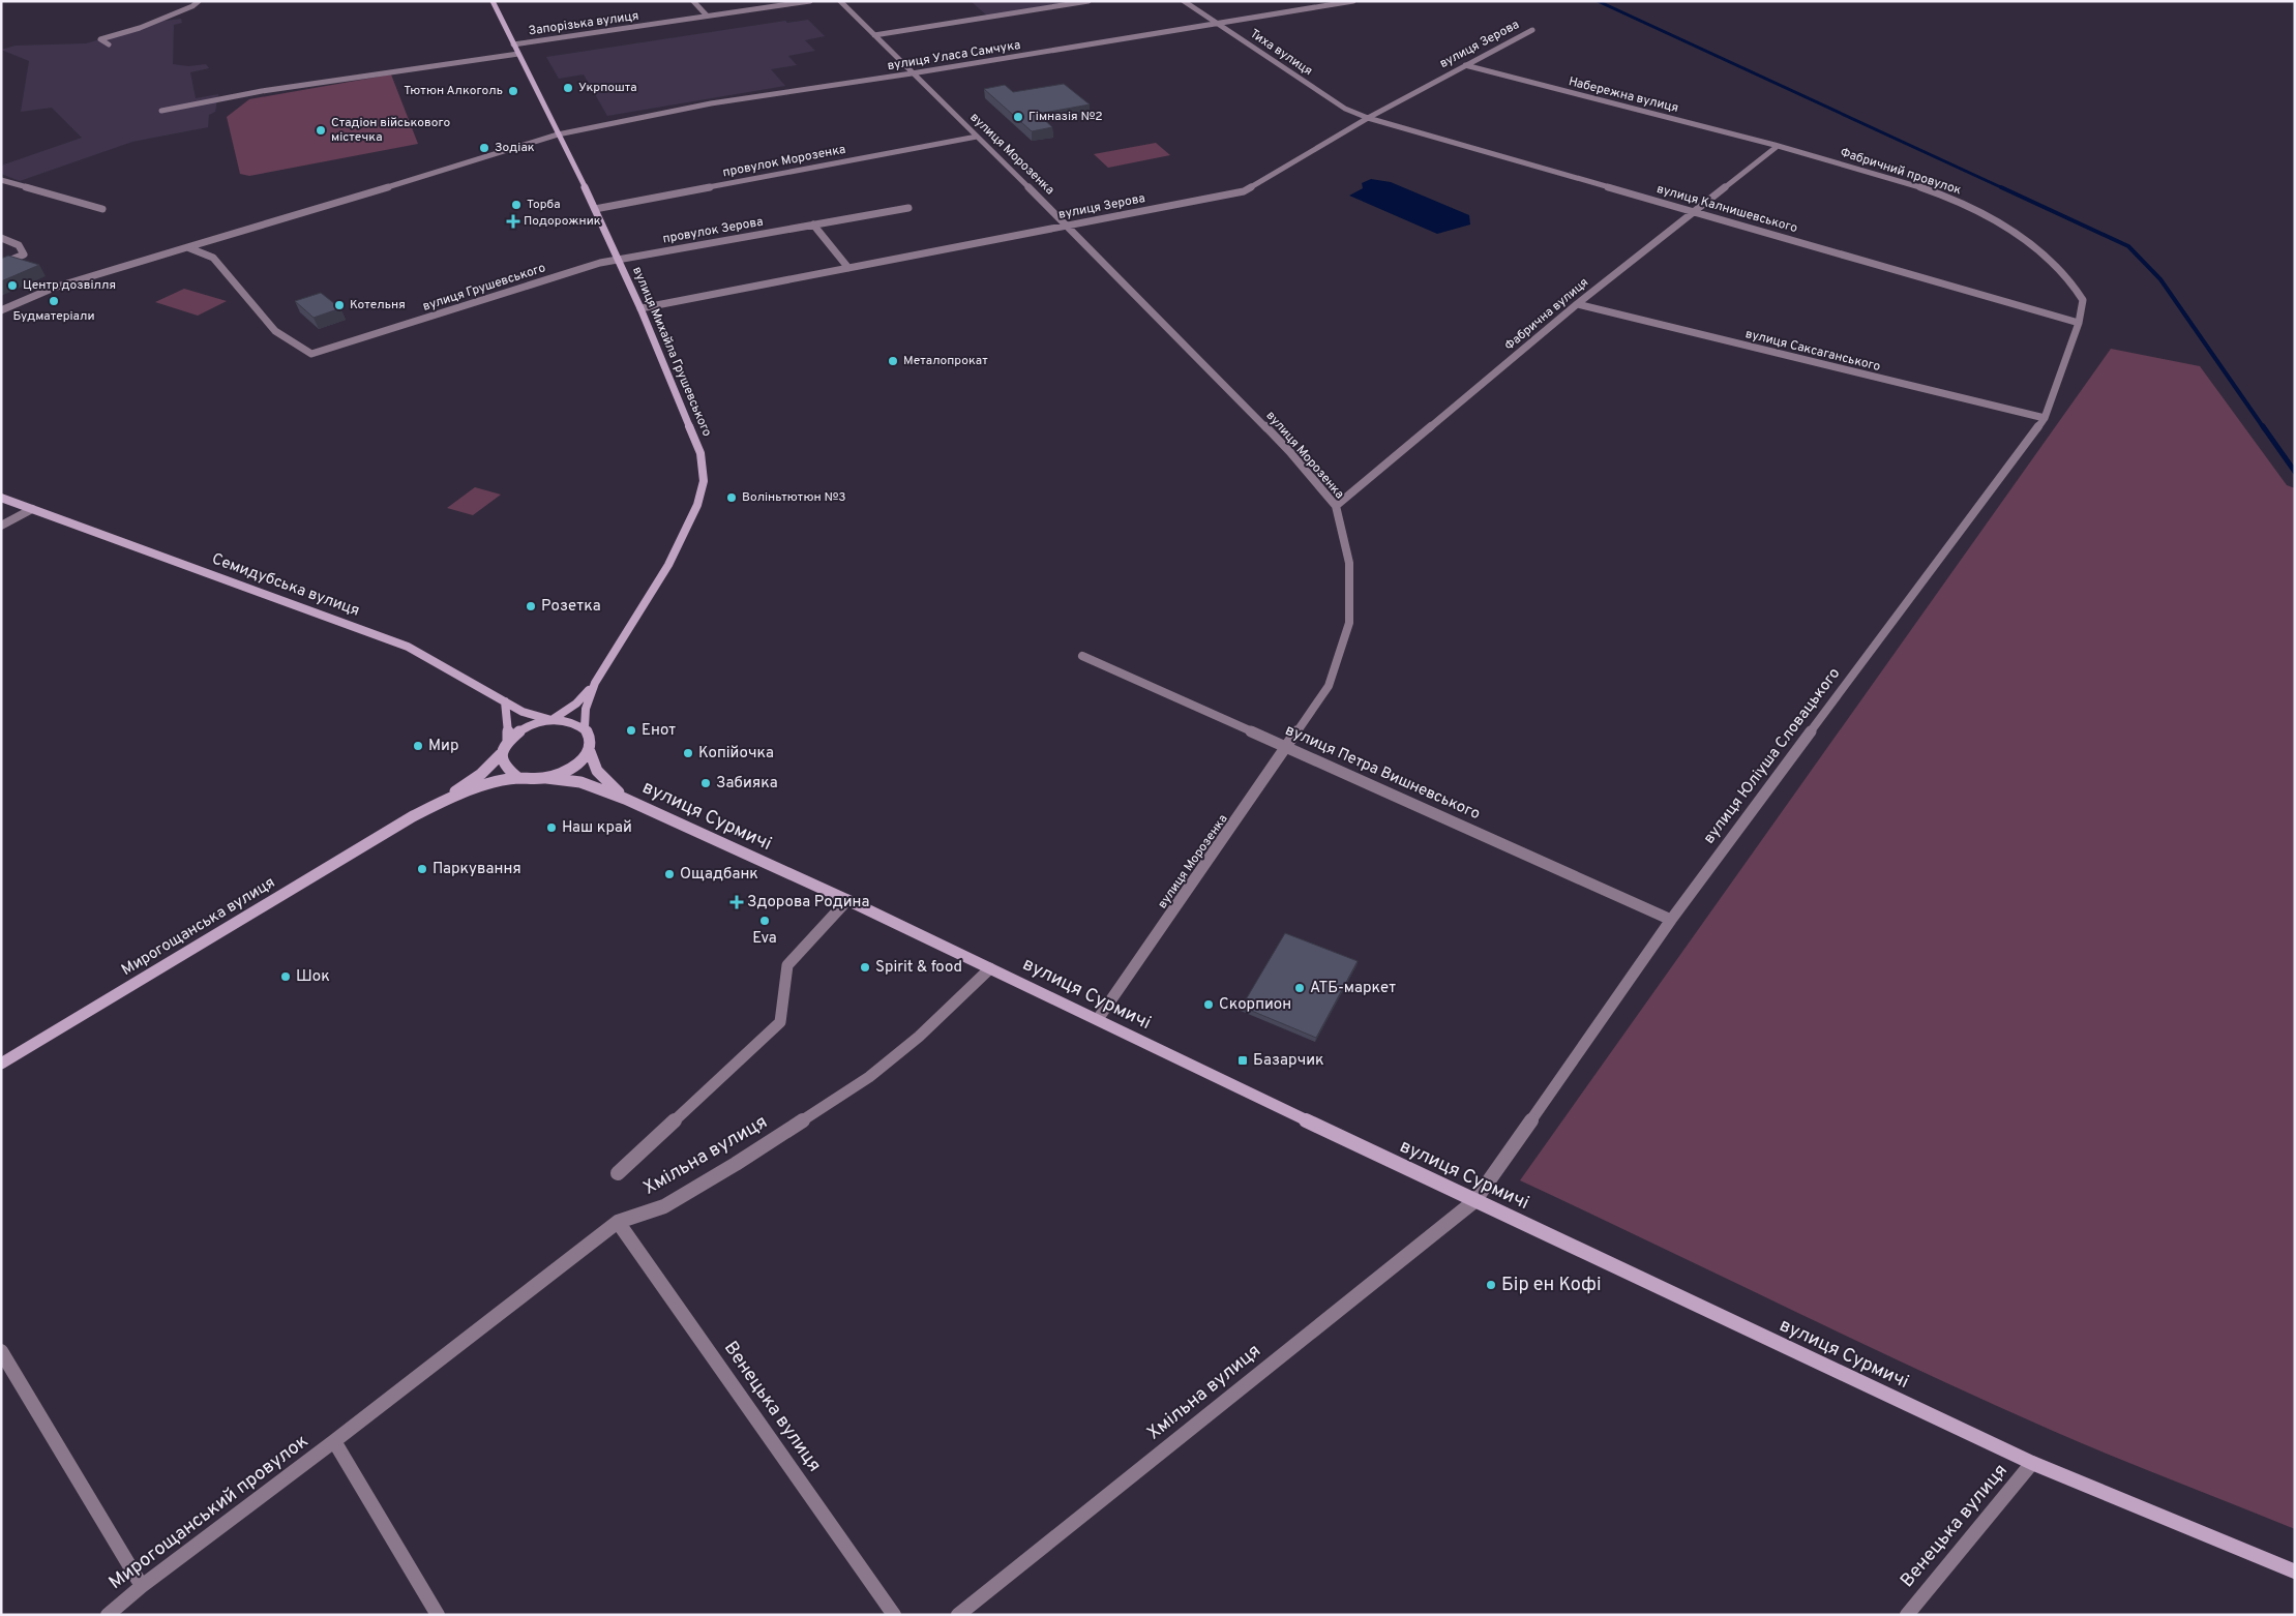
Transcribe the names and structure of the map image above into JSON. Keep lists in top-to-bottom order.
{
  "streets": {
    "main road": [
      "вулиця Михайла Грушевського",
      "Семидубська вулиця",
      "вулиця Сурмичі",
      "Мирогощанська вулиця"
    ],
    "street": [
      "Запорізька вулиця",
      "вулиця Зерова",
      "Тиха вулиця",
      "вулиця Уласа Самчука",
      "Набережна вулиця",
      "вулиця Морозенка",
      "провулок Морозенка",
      "Фабричний провулок",
      "вулиця Калнишевського",
      "провулок Зерова",
      "вулиця Грушевського",
      "Фабрична вулиця",
      "вулиця Саксаганського",
      "вулиця Юліуша Словацького",
      "вулиця Петра Вишневського",
      "Хмільна вулиця",
      "Венецька вулиця",
      "Мирогощанський провулок"
    ]
  },
  "crossings": [
    ["Запорізька вулиця", "вулиця Михайла Грушевського"],
    ["вулиця Зерова", "Тиха вулиця"],
    ["вулиця Зерова", "Набережна вулиця"],
    ["вулиця Зерова", "вулиця Морозенка"],
    ["вулиця Зерова", "вулиця Калнишевського"],
    ["вулиця Зерова", "вулиця Михайла Грушевського"],
    ["Тиха вулиця", "вулиця Уласа Самчука"],
    ["Тиха вулиця", "вулиця Калнишевського"],
    ["вулиця Уласа Самчука", "вулиця Морозенка"],
    ["вулиця Уласа Самчука", "вулиця Михайла Грушевського"],
    ["Набережна вулиця", "Фабричний провулок"],
    ["Набережна вулиця", "Фабрична вулиця"],
    ["вулиця Морозенка", "провулок Морозенка"],
    ["вулиця Морозенка", "Фабрична вулиця"],
    ["вулиця Морозенка", "вулиця Петра Вишневського"],
    ["вулиця Морозенка", "вулиця Сурмичі"],
    ["провулок Морозенка", "вулиця Михайла Грушевського"],
    ["Фабричний провулок", "вулиця Калнишевського"],
    ["Фабричний провулок", "Фабрична вулиця"],
    ["Фабричний провулок", "вулиця Юліуша Словацького"],
    ["вулиця Калнишевського", "Фабрична вулиця"],
    ["вулиця Калнишевського", "вулиця Юліуша Словацького"],
    ["провулок Зерова", "вулиця Грушевського"],
    ["провулок Зерова", "вулиця Михайла Грушевського"],
    ["вулиця Грушевського", "вулиця Михайла Грушевського"],
    ["Фабрична вулиця", "вулиця Саксаганського"],
    ["вулиця Саксаганського", "вулиця Юліуша Словацького"],
    ["вулиця Михайла Грушевського", "Семидубська вулиця"],
    ["вулиця Юліуша Словацького", "вулиця Петра Вишневського"],
    ["вулиця Юліуша Словацького", "вулиця Сурмичі"],
    ["вулиця Юліуша Словацького", "Хмільна вулиця"],
    ["вулиця Сурмичі", "Хмільна вулиця"],
    ["вулиця Сурмичі", "Венецька вулиця"],
    ["Хмільна вулиця", "Венецька вулиця"],
    ["Хмільна вулиця", "Мирогощанський провулок"]
  ],
  "places": {
    "other": [
      "Укрпошта",
      "Тютюн Алкоголь",
      "Гімназія №2",
      "Стадіон військового містечка",
      "Зодіак",
      "Торба",
      "Центр дозвілля",
      "Будматеріали",
      "Котельня",
      "Металопрокат",
      "Воліньтютюн №3",
      "Розетка",
      "Енот",
      "Мир",
      "Копійочка",
      "Забияка",
      "Наш край",
      "Паркування",
      "Ощадбанк",
      "Eva",
      "Spirit & food",
      "Шок",
      "АТБ-маркет",
      "Скорпион",
      "Бір ен Кофі"
    ],
    "health": ["Подорожник", "Здорова Родина"],
    "transit": ["Базарчик"]
  }
}
